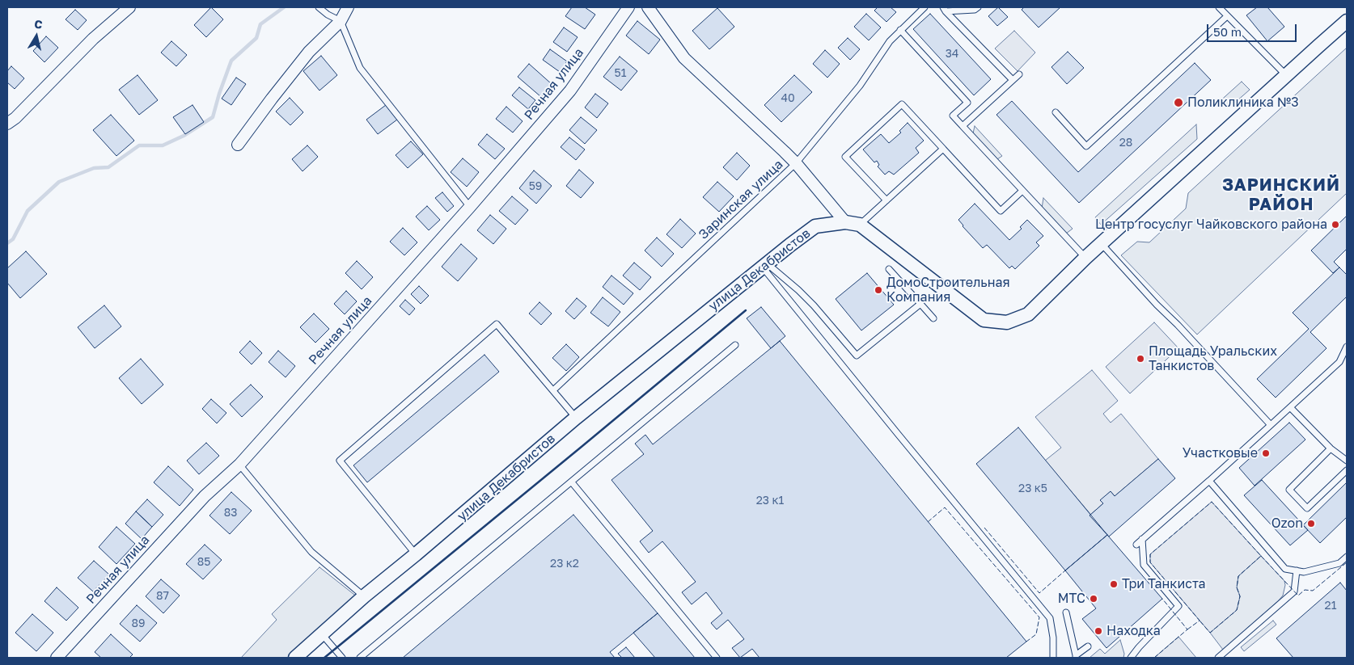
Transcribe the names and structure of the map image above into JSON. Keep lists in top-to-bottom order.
{
  "streets": {
    "street": ["Речная улица", "улица Декабристов"],
    "lane": ["Заринская улица"]
  },
  "districts": ["ЗАРИНСКИЙ РАЙОН"],
  "places": [
    "Поликлиника №3",
    "Центр госуслуг Чайковского района",
    "ДомоСтроительная Компания",
    "Площадь Уральских Танкистов",
    "Участковые",
    "Ozon",
    "Три Танкиста",
    "МТС",
    "Находка"
  ],
  "house_numbers": [
    "34",
    "51",
    "40",
    "28",
    "59",
    "23 к5",
    "23 к1",
    "83",
    "85",
    "23 к2",
    "87",
    "21",
    "89"
  ],
  "scale_bar": "50 m",
  "north": "top"
}
